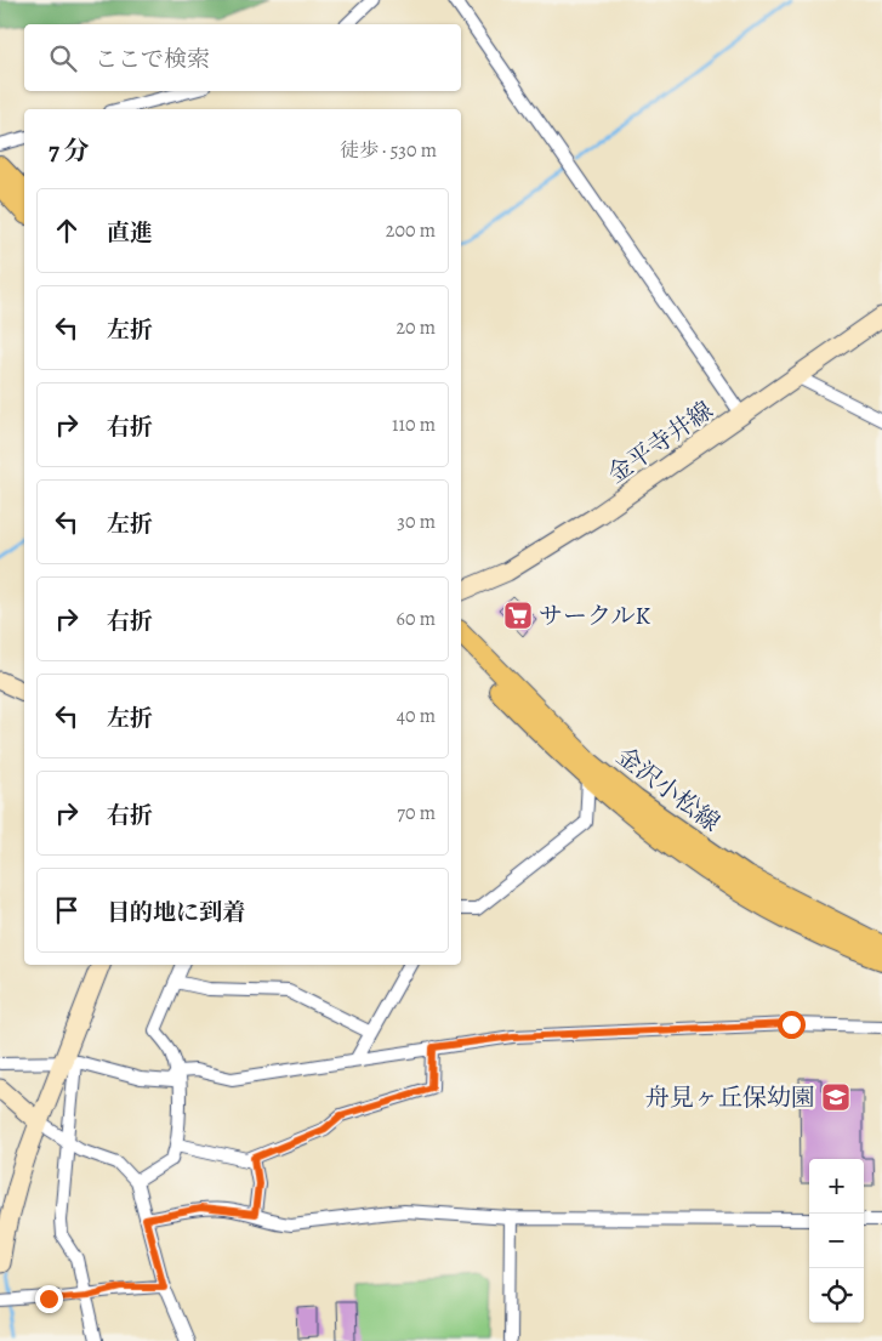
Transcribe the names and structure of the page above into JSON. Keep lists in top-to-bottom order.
{
  "streets": {
    "main road": ["金平寺井線", "金沢小松線"]
  },
  "places": {
    "supermarket": ["サークルK"],
    "school or university": ["舟見ヶ丘保幼園"]
  },
  "page": {
    "search": "ここで検索",
    "heading": ["7 分", "徒歩 · 530 m"],
    "list": [
      ["直進", "200 m"],
      ["左折", "20 m"],
      ["右折", "110 m"],
      ["左折", "30 m"],
      ["右折", "60 m"],
      ["左折", "40 m"],
      ["右折", "70 m"],
      "目的地に到着"
    ],
    "map_buttons": ["+", "−"]
  }
}
